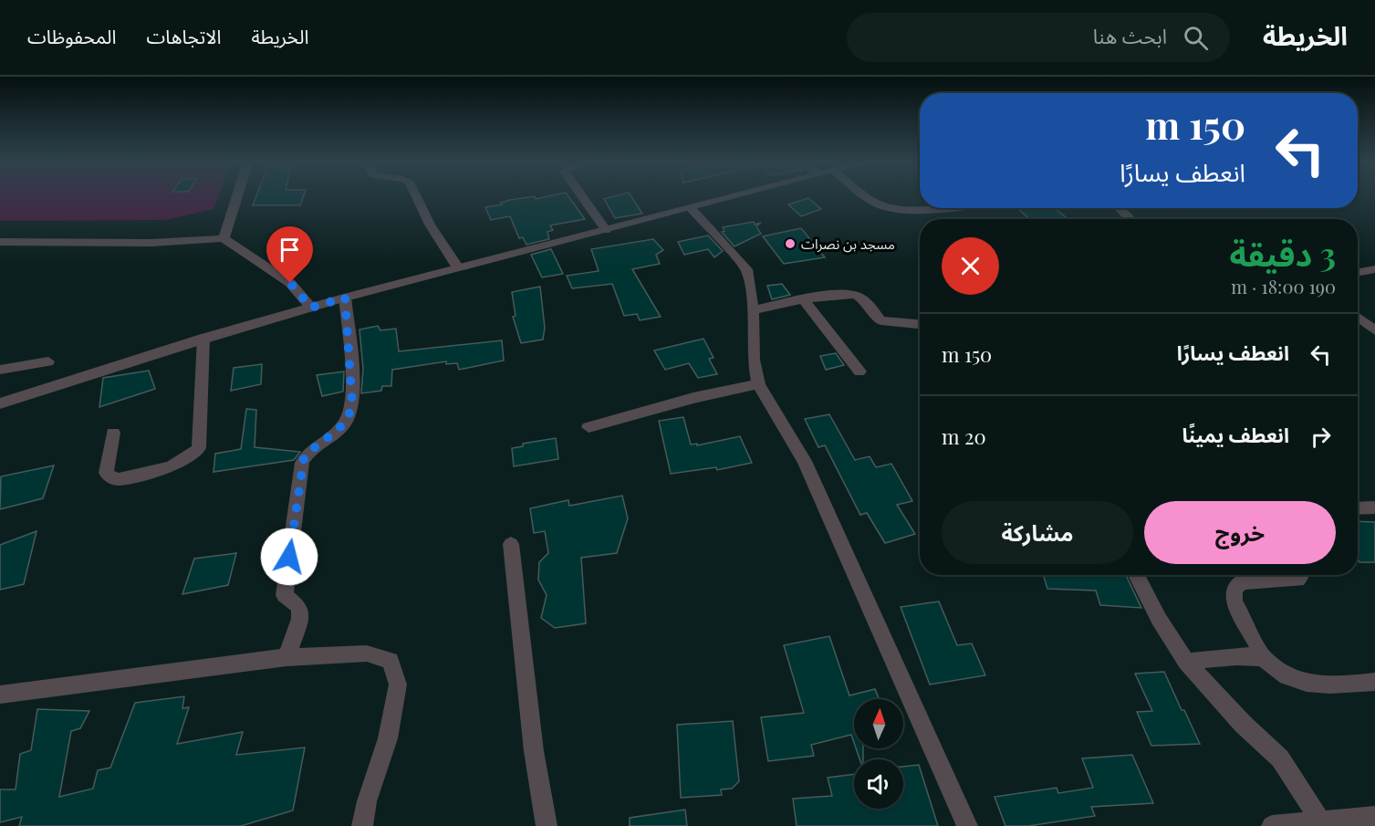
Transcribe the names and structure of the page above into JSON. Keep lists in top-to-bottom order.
{
  "places": ["مسجد بن نصرات"],
  "north": "top",
  "page": {
    "header": "الخريطة",
    "search": "ابحث هنا",
    "nav": ["الخريطة", "الاتجاهات", "المحفوظات"],
    "turn": ["150 m", "انعطف يسارًا"],
    "heading": ["3 دقيقة", "190 m · 18:00"],
    "list": [
      {
        "name": "انعطف يسارًا",
        "value": "150 m"
      },
      {
        "name": "انعطف يمينًا",
        "value": "20 m"
      }
    ],
    "buttons": ["خروج", "مشاركة"]
  }
}
